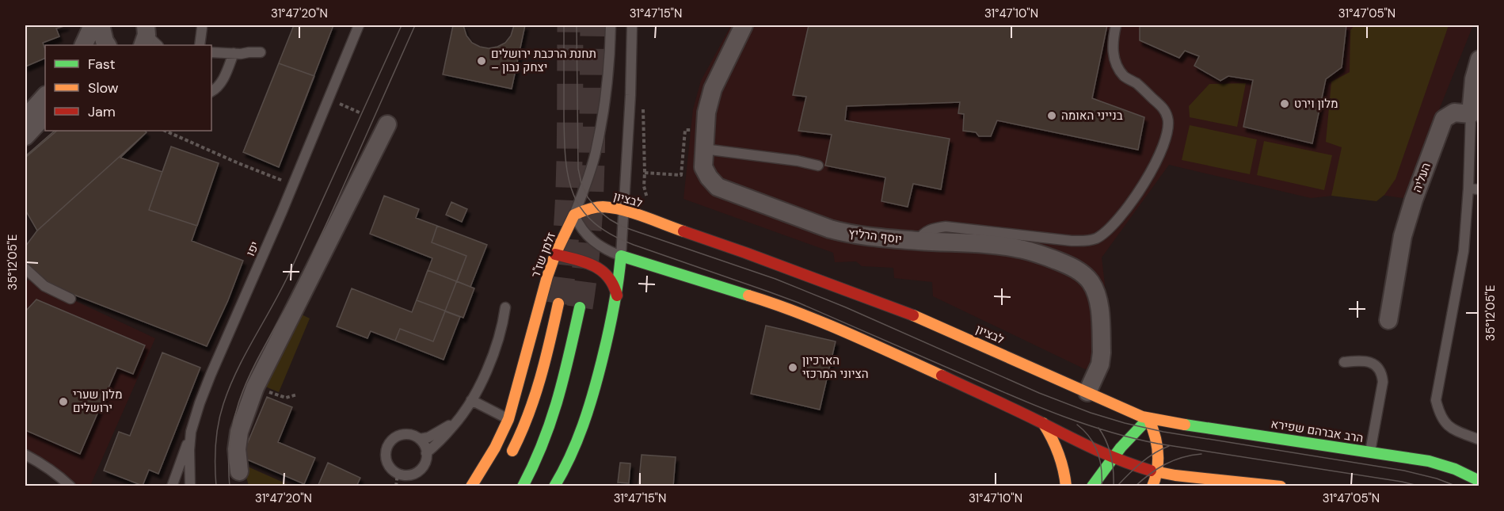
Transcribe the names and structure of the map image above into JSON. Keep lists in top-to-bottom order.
{
  "streets": {
    "street": [
      "העליה",
      "לבציון",
      "יוסף הרליץ",
      "זלמן שז\"ר",
      "הרב אברהם שפירא"
    ],
    "lane": ["יפו"]
  },
  "crossings": [
    ["לבציון", "יוסף הרליץ"],
    ["לבציון", "זלמן שז\"ר"],
    ["לבציון", "הרב אברהם שפירא"]
  ],
  "places": [
    "תחנת הרכבת ירושלים – יצחק נבון",
    "מלון וירט",
    "בנייני האומה",
    "הארכיון הציוני המרכזי",
    "מלון שערי ירושלים"
  ],
  "legend": ["Fast", "Slow", "Jam"],
  "coordinates": [
    "31°47'20\"N",
    "31°47'15\"N",
    "31°47'10\"N",
    "31°47'05\"N",
    "35°12'05\"E"
  ]
}
